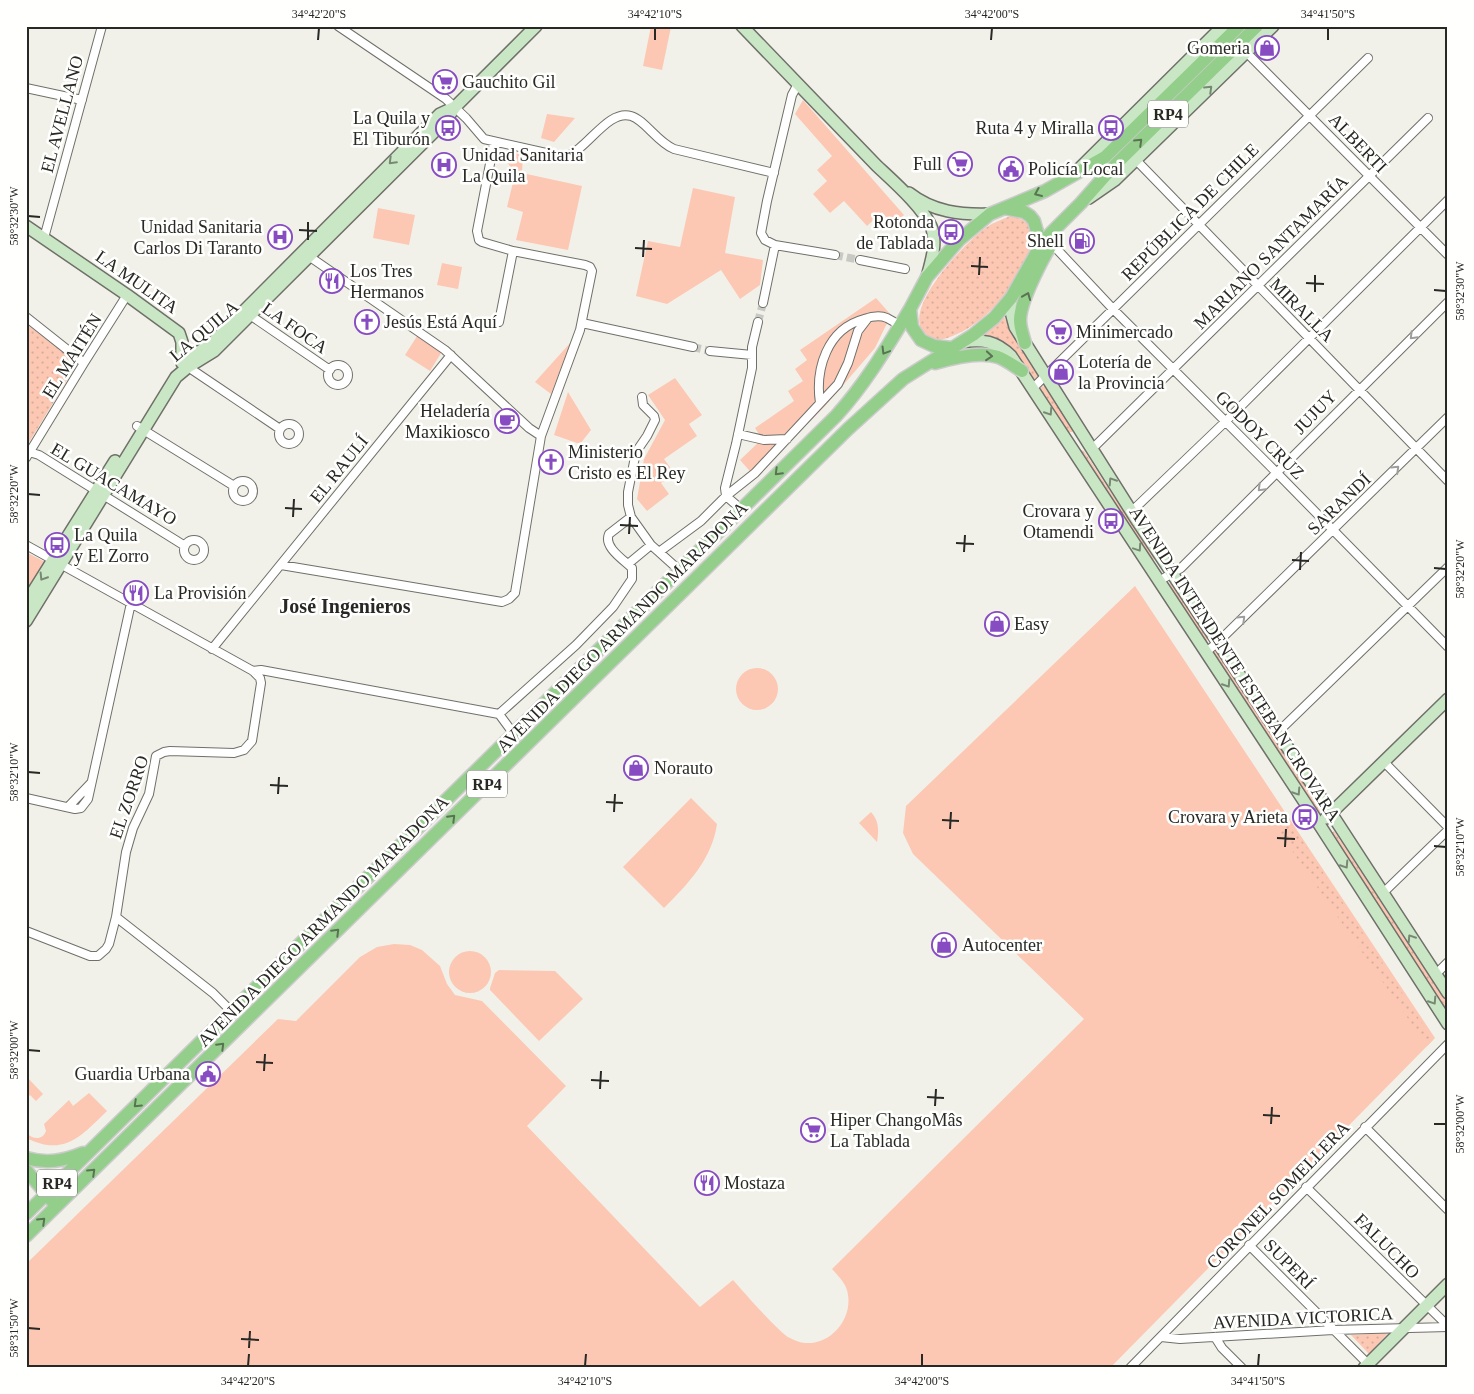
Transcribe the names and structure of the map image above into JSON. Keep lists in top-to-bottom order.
{
  "streets": {
    "main road": [
      "RP4",
      "LA MULITA",
      "LA QUILA",
      "AVENIDA DIEGO ARMANDO MARADONA",
      "AVENIDA INTENDENTE ESTEBAN CROVARA"
    ],
    "street": [
      "EL AVELLANO",
      "ALBERTI",
      "REPÚBLICA DE CHILE",
      "MARIANO SANTAMARÍA",
      "MIRALLA",
      "LA FOCA",
      "EL MAITÉN",
      "JUJUY",
      "GODOY CRUZ",
      "EL RAULÍ",
      "EL GUACAMAYO",
      "SARANDÍ",
      "EL ZORRO",
      "CORONEL SOMELLERA",
      "FALUCHO",
      "SUPERÍ",
      "AVENIDA VICTORICA"
    ]
  },
  "crossings": [
    ["EL AVELLANO", "LA MULITA"],
    ["RP4", "AVENIDA DIEGO ARMANDO MARADONA"],
    ["RP4", "AVENIDA INTENDENTE ESTEBAN CROVARA"],
    ["ALBERTI", "REPÚBLICA DE CHILE"],
    ["ALBERTI", "MARIANO SANTAMARÍA"],
    ["REPÚBLICA DE CHILE", "MIRALLA"],
    ["REPÚBLICA DE CHILE", "GODOY CRUZ"],
    ["REPÚBLICA DE CHILE", "AVENIDA INTENDENTE ESTEBAN CROVARA"],
    ["MARIANO SANTAMARÍA", "MIRALLA"],
    ["MARIANO SANTAMARÍA", "GODOY CRUZ"],
    ["MARIANO SANTAMARÍA", "AVENIDA INTENDENTE ESTEBAN CROVARA"],
    ["LA MULITA", "LA QUILA"],
    ["LA MULITA", "EL MAITÉN"],
    ["MIRALLA", "JUJUY"],
    ["MIRALLA", "SARANDÍ"],
    ["LA FOCA", "LA QUILA"],
    ["LA QUILA", "EL GUACAMAYO"],
    ["EL MAITÉN", "EL GUACAMAYO"],
    ["JUJUY", "GODOY CRUZ"],
    ["JUJUY", "AVENIDA INTENDENTE ESTEBAN CROVARA"],
    ["GODOY CRUZ", "SARANDÍ"],
    ["SARANDÍ", "AVENIDA INTENDENTE ESTEBAN CROVARA"],
    ["AVENIDA DIEGO ARMANDO MARADONA", "AVENIDA INTENDENTE ESTEBAN CROVARA"],
    ["CORONEL SOMELLERA", "FALUCHO"],
    ["CORONEL SOMELLERA", "SUPERÍ"],
    ["CORONEL SOMELLERA", "AVENIDA VICTORICA"],
    ["FALUCHO", "AVENIDA VICTORICA"],
    ["SUPERÍ", "AVENIDA VICTORICA"]
  ],
  "one_way": ["JUJUY", "SARANDÍ"],
  "districts": ["José Ingenieros"],
  "places": {
    "shop": [
      "Gomeria",
      "Lotería de la Provincia",
      "Easy",
      "Norauto",
      "Autocenter"
    ],
    "supermarket": [
      "Gauchito Gil",
      "Full",
      "Minimercado",
      "Hiper ChangoMâs La Tablada"
    ],
    "bus stop": [
      "La Quila y El Tiburón",
      "Ruta 4 y Miralla",
      "Rotonda de Tablada",
      "Crovara y Otamendi",
      "La Quila y El Zorro",
      "Crovara y Arieta"
    ],
    "hospital": ["Unidad Sanitaria La Quila", "Unidad Sanitaria Carlos Di Taranto"],
    "public building": ["Policía Local", "Guardia Urbana"],
    "fuel station": ["Shell"],
    "restaurant": ["Los Tres Hermanos", "La Provisión", "Mostaza"],
    "church": ["Jesús Está Aquí", "Ministerio Cristo es El Rey"],
    "cafe": ["Heladería Maxikiosco"]
  },
  "coordinates": [
    "34°42'20\"S",
    "34°42'10\"S",
    "34°42'00\"S",
    "34°41'50\"S",
    "58°32'30\"W",
    "58°32'20\"W",
    "58°32'10\"W",
    "58°32'00\"W",
    "58°31'50\"W"
  ]
}
